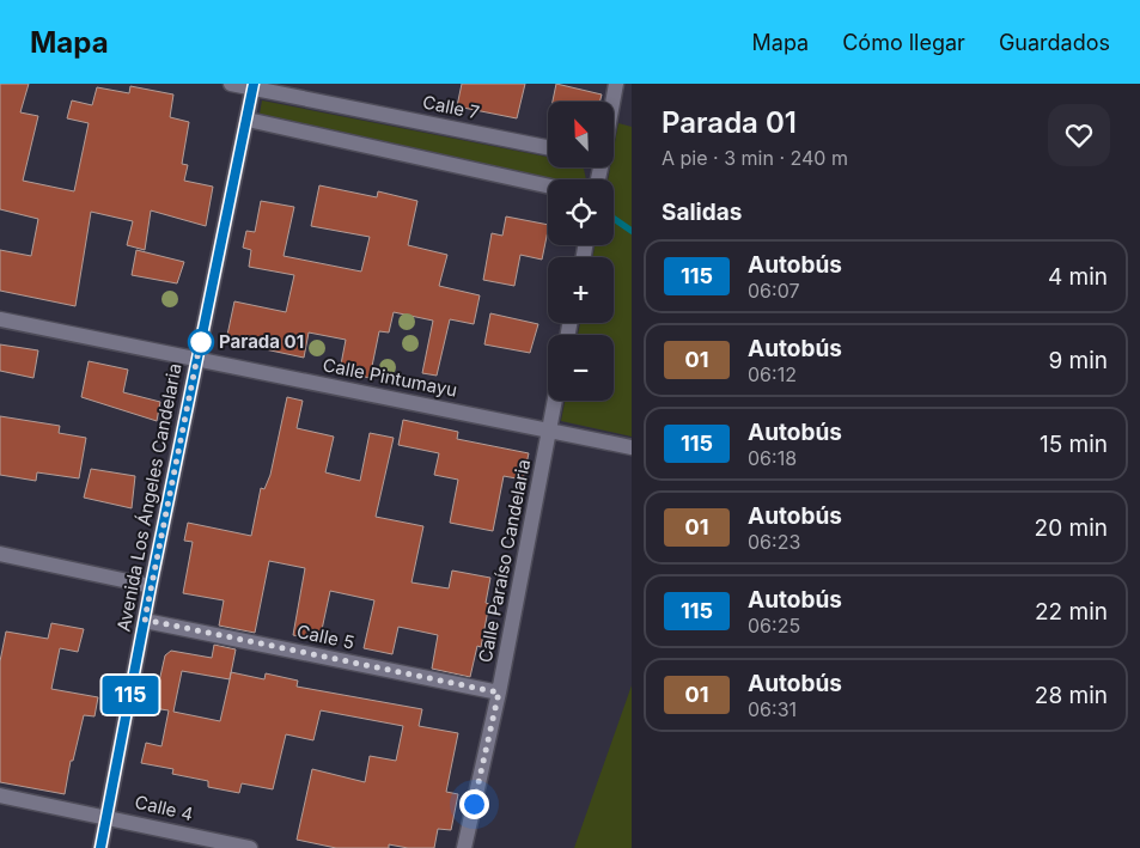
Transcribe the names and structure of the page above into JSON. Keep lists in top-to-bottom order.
{
  "streets": {
    "street": [
      "Calle 7",
      "Calle Pintumayu",
      "Avenida Los Ángeles Candelaria",
      "Calle Paraíso Candelaria",
      "Calle 5",
      "Calle 4"
    ]
  },
  "crossings": [
    ["Calle 7", "Avenida Los Ángeles Candelaria"],
    ["Calle Pintumayu", "Avenida Los Ángeles Candelaria"],
    ["Calle Pintumayu", "Calle Paraíso Candelaria"],
    ["Avenida Los Ángeles Candelaria", "Calle 5"],
    ["Avenida Los Ángeles Candelaria", "Calle 4"],
    ["Calle Paraíso Candelaria", "Calle 5"]
  ],
  "places": ["Parada 01"],
  "lines": ["bus line 115"],
  "north": "top left",
  "page": {
    "header": "Mapa",
    "nav": ["Mapa", "Cómo llegar", "Guardados"],
    "on_map": "115",
    "heading": [
      ["Parada 01", "A pie · 3 min · 240 m"],
      "Salidas"
    ],
    "map_buttons": ["+", "−"],
    "list": [
      {
        "mark": "115",
        "name": "Autobús",
        "note": "06:07",
        "value": "4 min"
      },
      {
        "mark": "01",
        "name": "Autobús",
        "note": "06:12",
        "value": "9 min"
      },
      {
        "mark": "115",
        "name": "Autobús",
        "note": "06:18",
        "value": "15 min"
      },
      {
        "mark": "01",
        "name": "Autobús",
        "note": "06:23",
        "value": "20 min"
      },
      {
        "mark": "115",
        "name": "Autobús",
        "note": "06:25",
        "value": "22 min"
      },
      {
        "mark": "01",
        "name": "Autobús",
        "note": "06:31",
        "value": "28 min"
      }
    ]
  }
}
